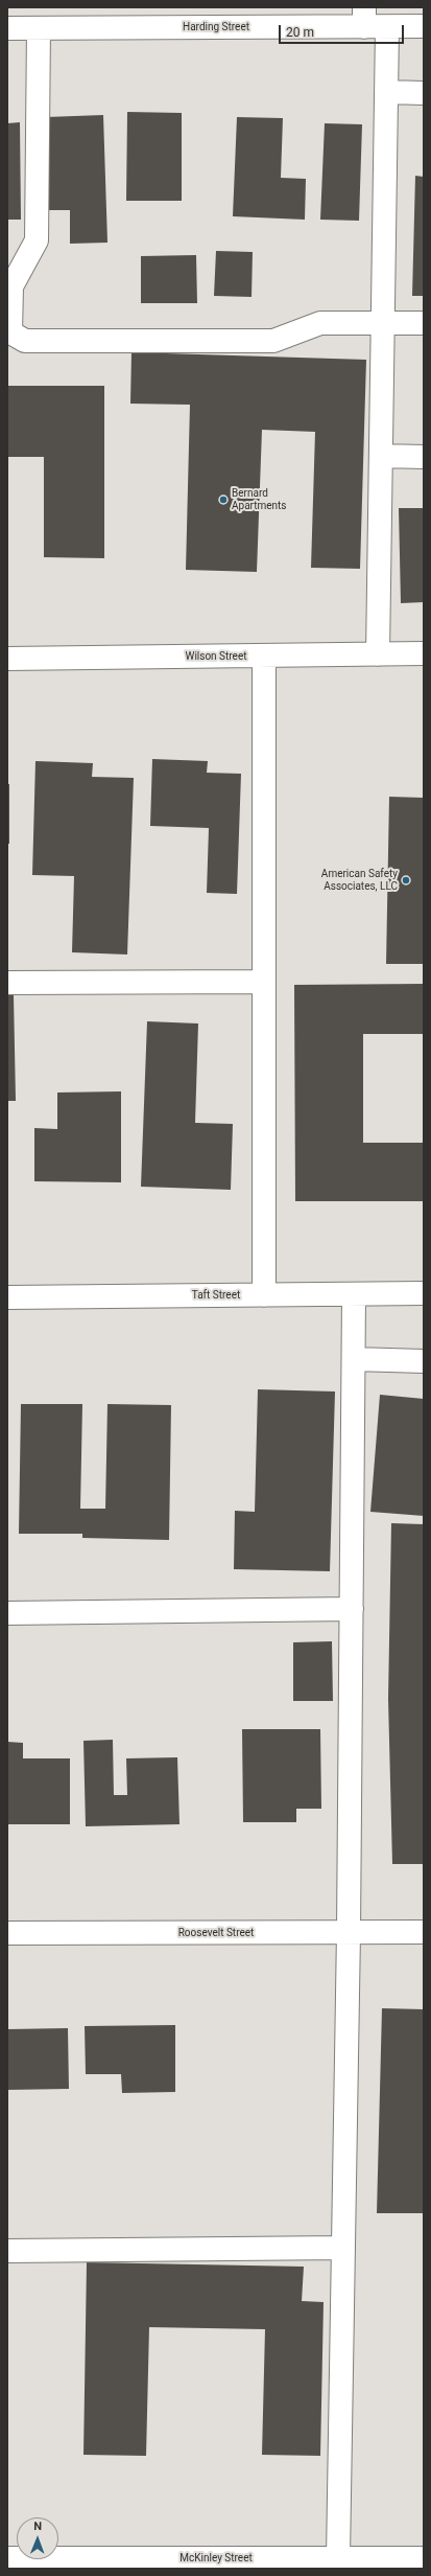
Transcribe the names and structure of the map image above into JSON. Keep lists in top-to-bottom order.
{
  "streets": {
    "street": [
      "Harding Street",
      "Wilson Street",
      "Taft Street",
      "Roosevelt Street",
      "McKinley Street"
    ]
  },
  "places": ["Bernard Apartments", "American Safety Associates, LLC"],
  "scale_bar": "20 m",
  "north": "top"
}
